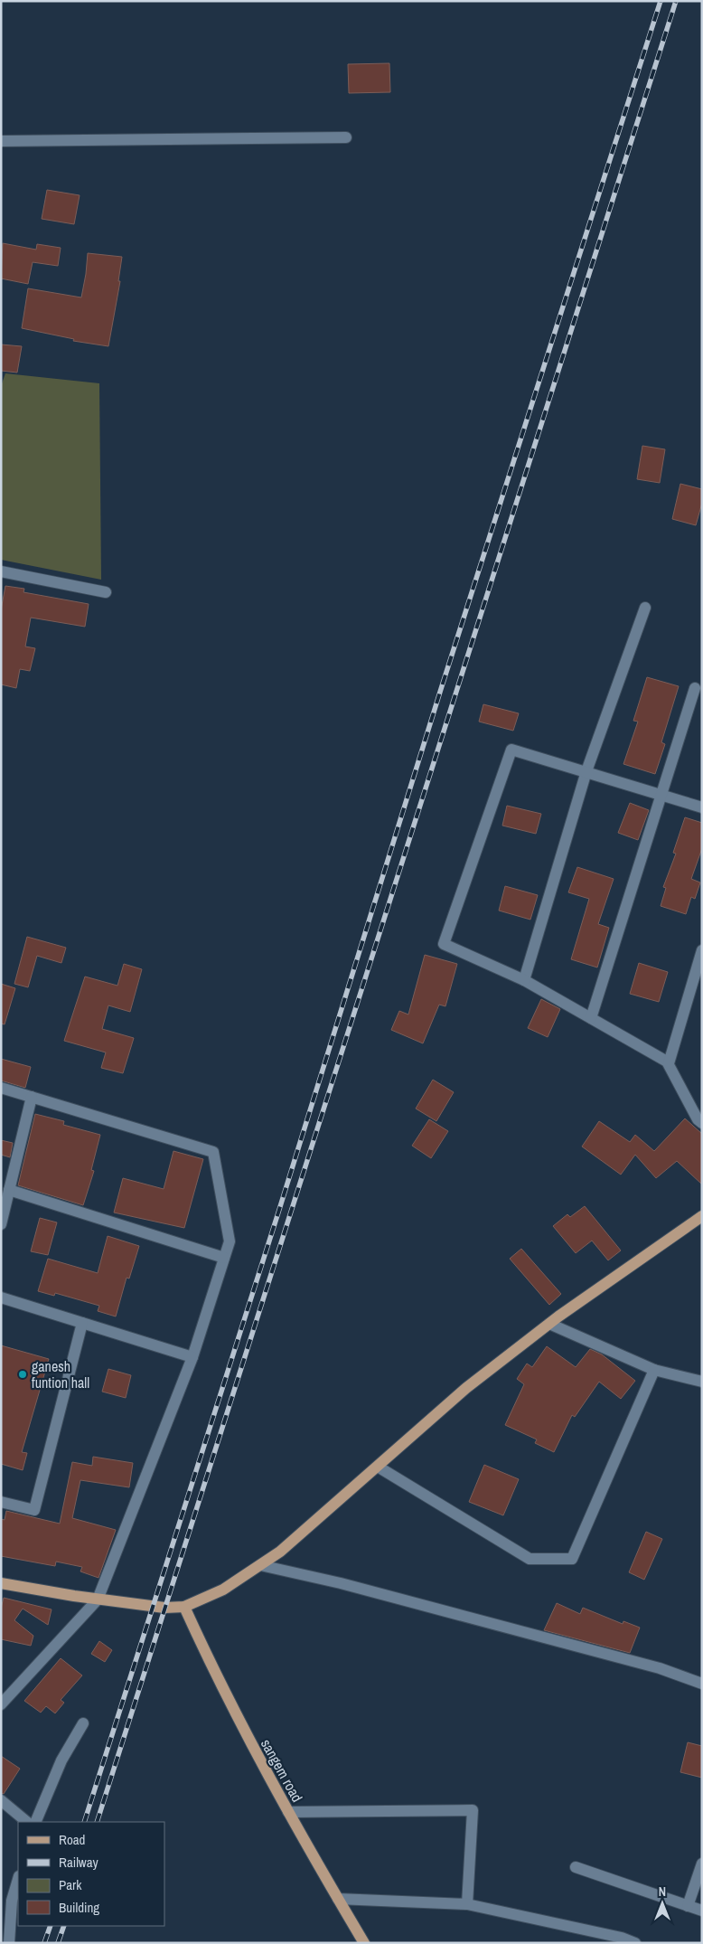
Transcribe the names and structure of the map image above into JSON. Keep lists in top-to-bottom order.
{
  "streets": {
    "main road": ["sangem road"]
  },
  "places": ["ganesh funtion hall"],
  "legend": [
    "Road",
    "Railway",
    "Park",
    "Building"
  ],
  "north": "top"
}
